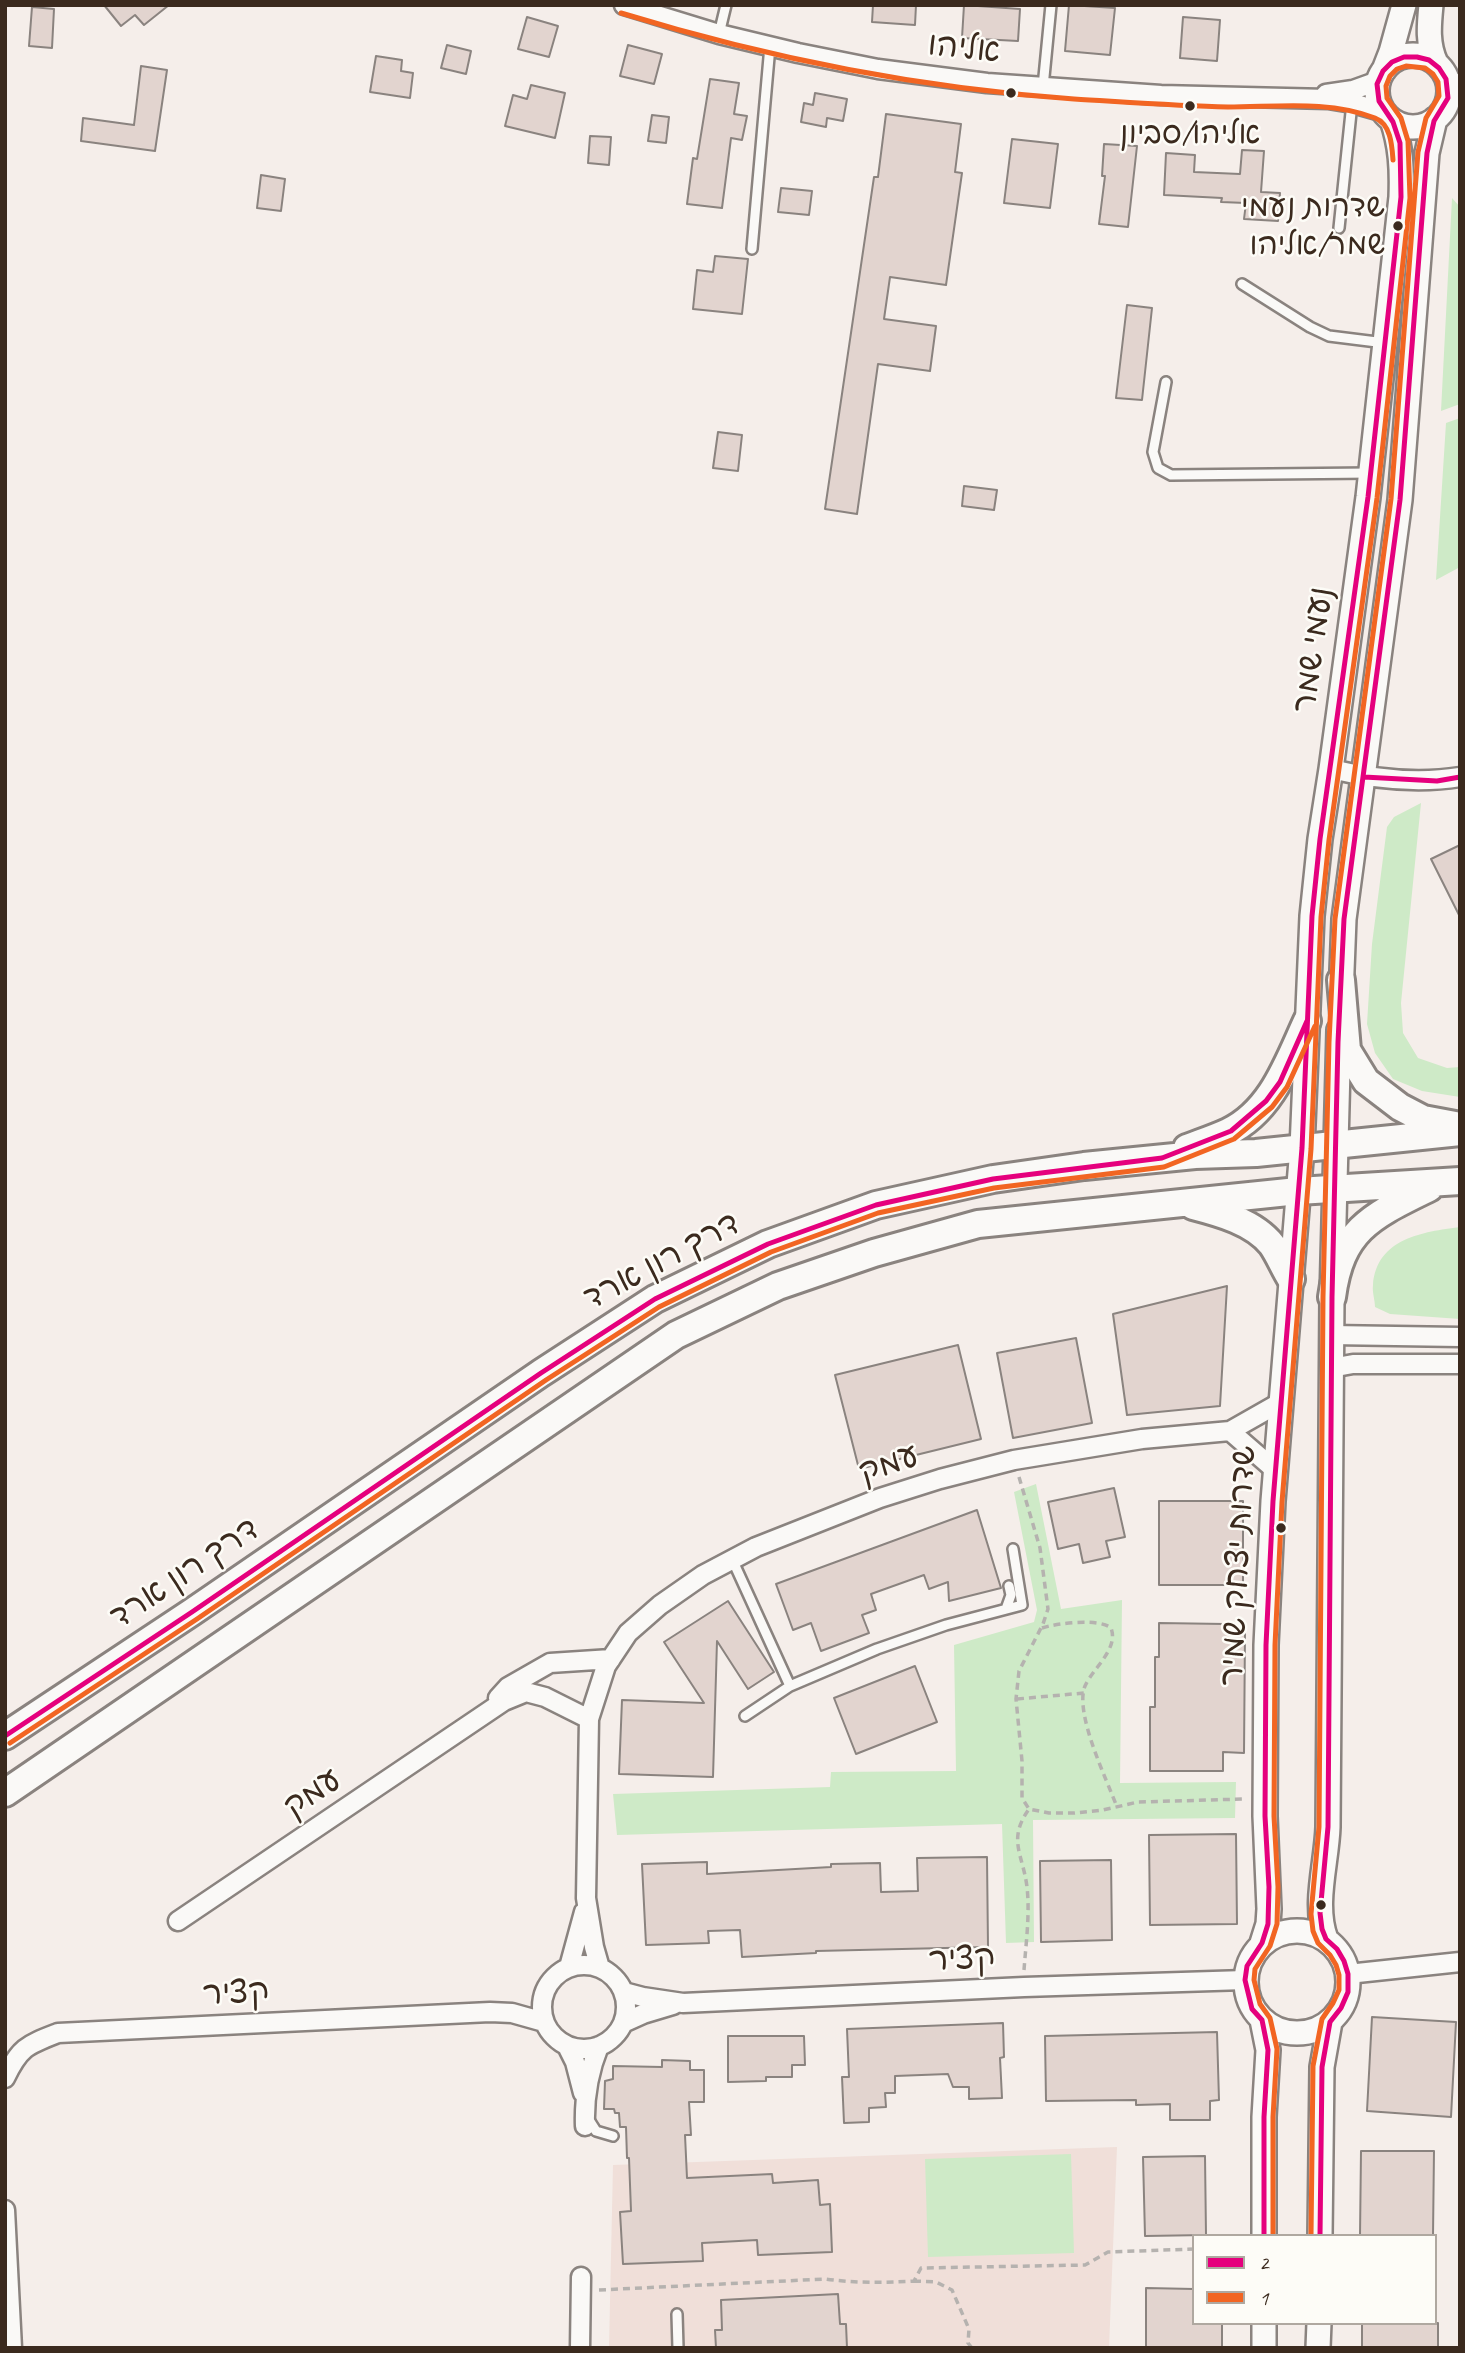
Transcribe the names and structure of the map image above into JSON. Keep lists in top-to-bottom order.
{
  "streets": {
    "main road": ["דרך רון ארד"],
    "street": [
      "אליהו",
      "נעמי שמר",
      "עמק",
      "שדרות יצחק שמיר",
      "קציר"
    ]
  },
  "crossings": [
    ["אליהו", "נעמי שמר"],
    ["נעמי שמר", "דרך רון ארד"],
    ["נעמי שמר", "שדרות יצחק שמיר"],
    ["עמק", "שדרות יצחק שמיר"],
    ["עמק", "קציר"],
    ["שדרות יצחק שמיר", "קציר"]
  ],
  "places": ["אליהו/סביון", "שדרות נעמי שמר/אליהו"],
  "lines": ["transit line 1", "transit line 2"],
  "legend": ["2", "1"]
}
